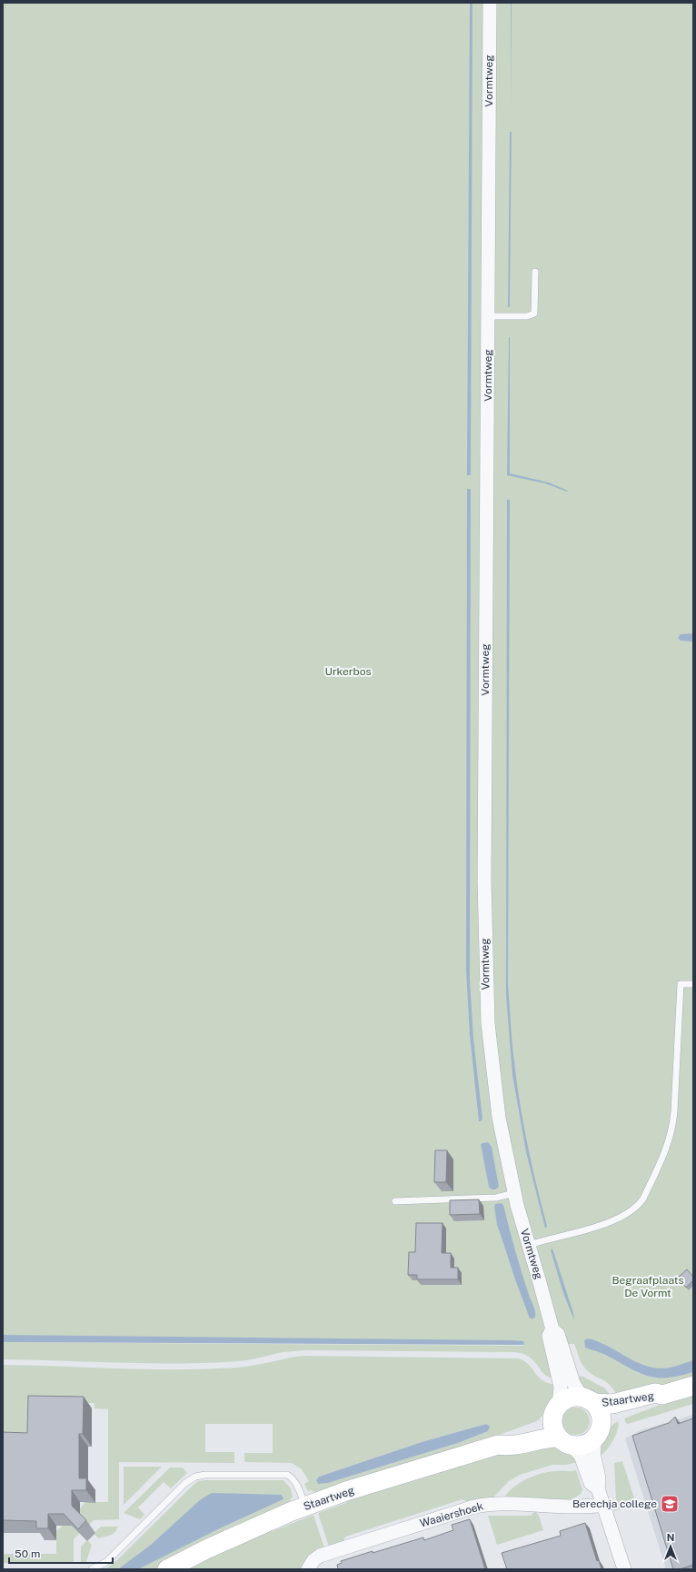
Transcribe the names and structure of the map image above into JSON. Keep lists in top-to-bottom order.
{
  "streets": {
    "main road": ["Staartweg"],
    "street": ["Vormtweg", "Waaiershoek"]
  },
  "crossings": [
    ["Vormtweg", "Staartweg"]
  ],
  "parks": ["Urkerbos", "Begraafplaats De Vormt"],
  "places": {
    "school or university": ["Berechja college"]
  },
  "scale_bar": "50 m",
  "north": "top"
}
